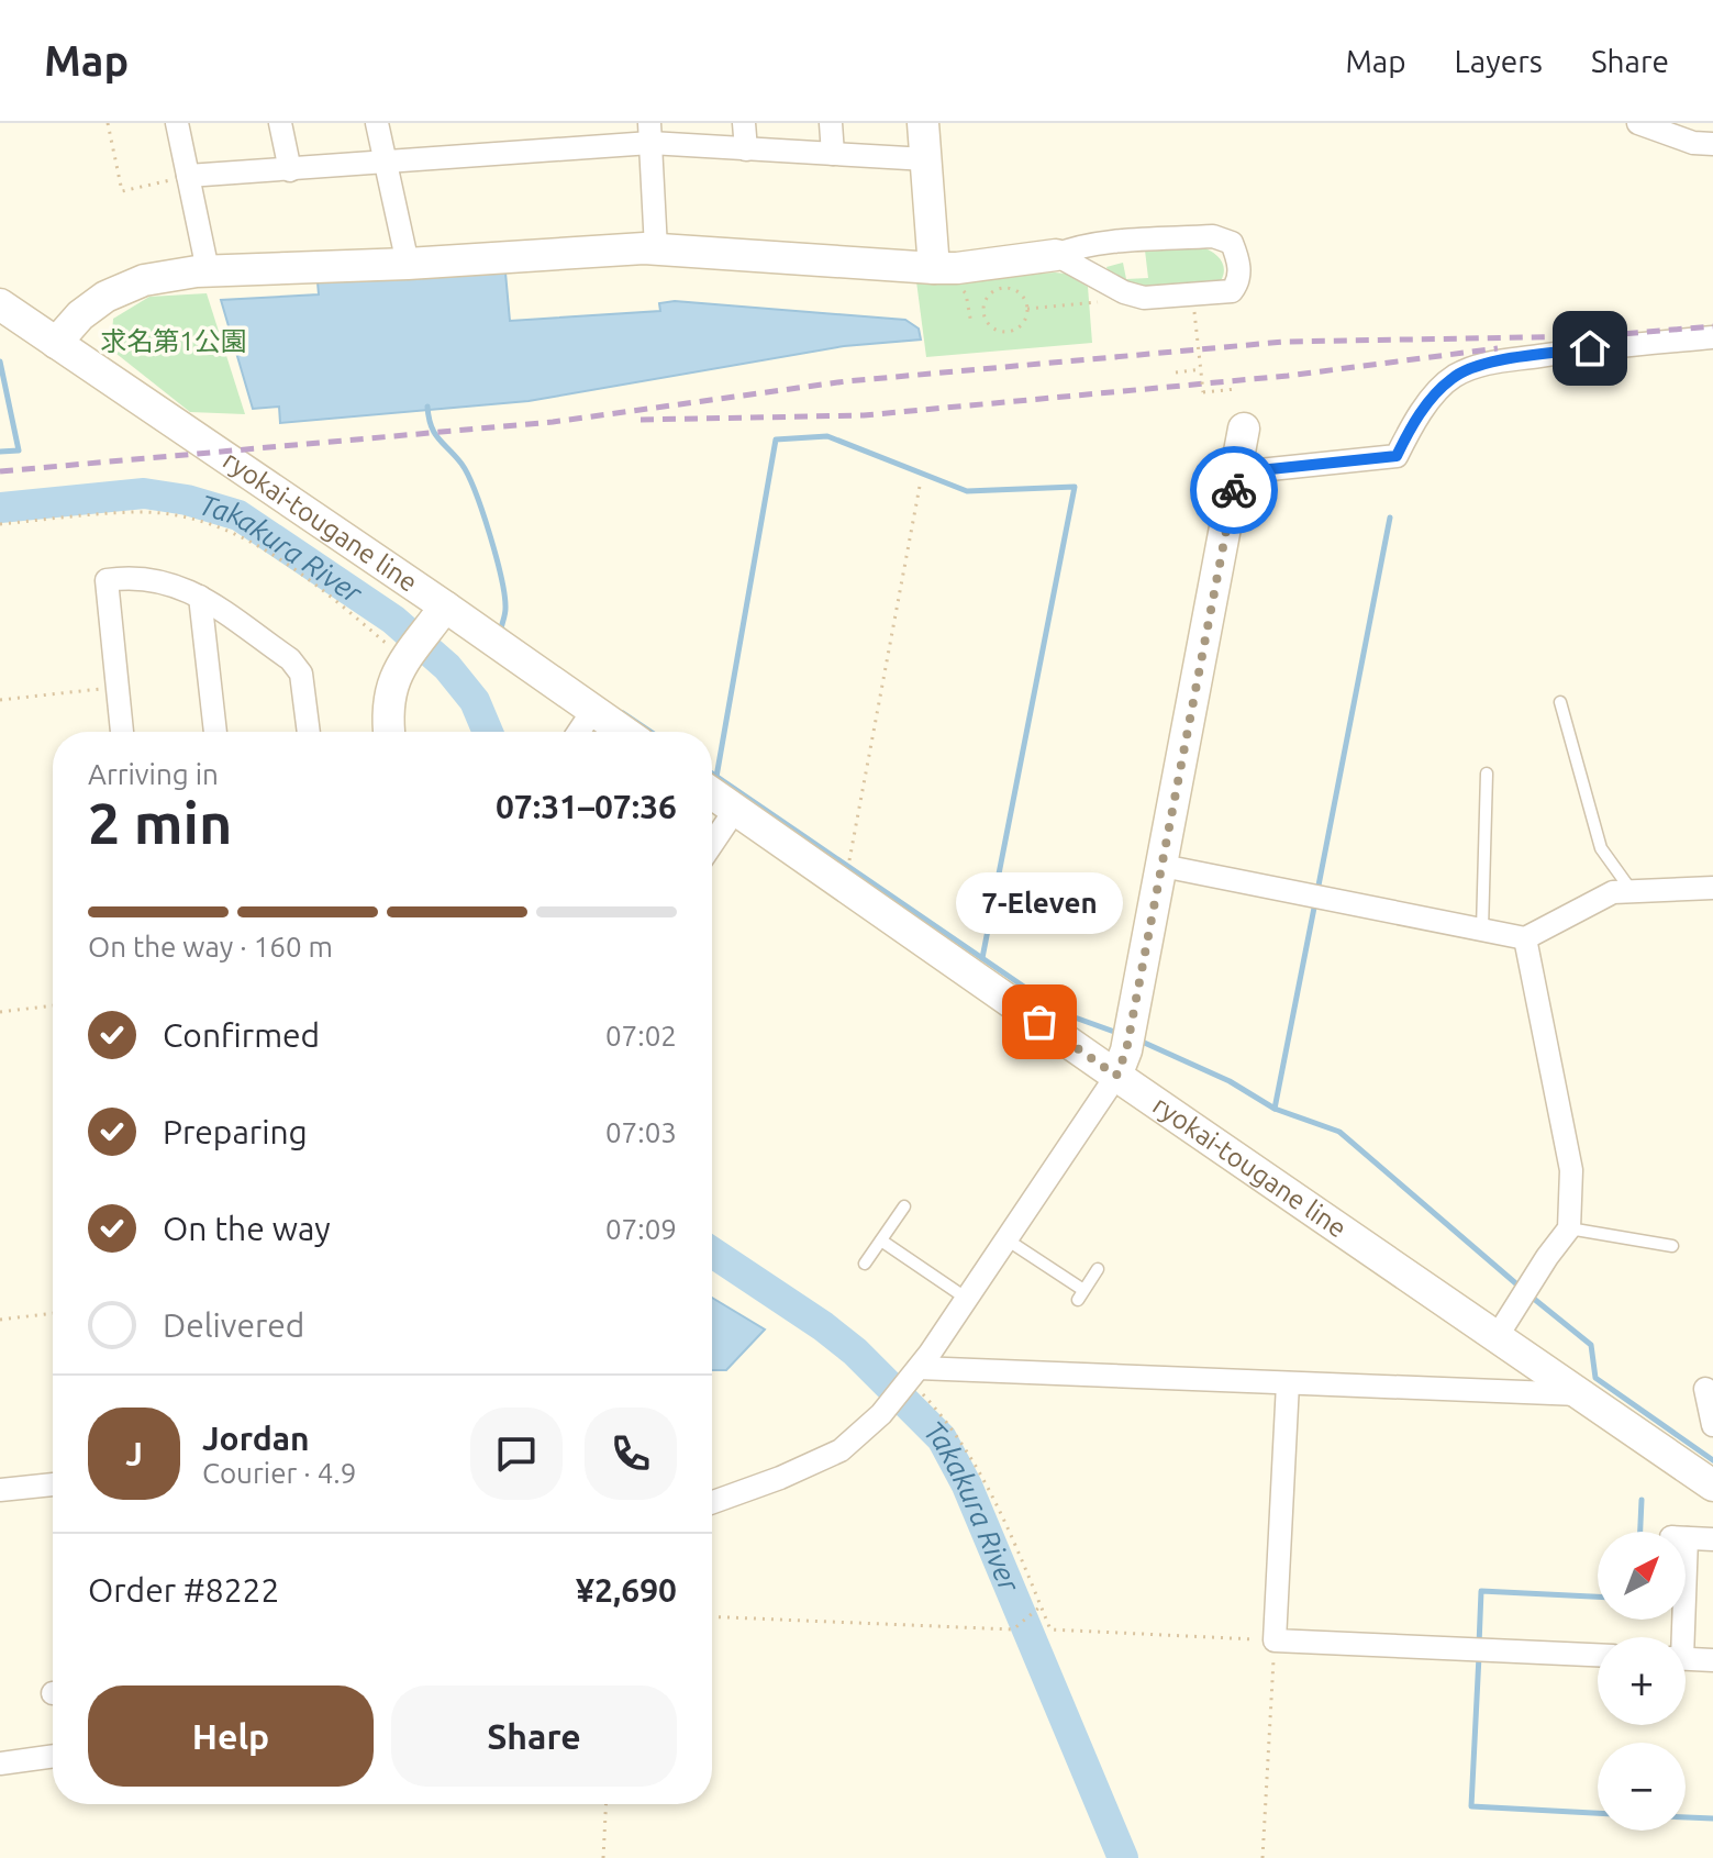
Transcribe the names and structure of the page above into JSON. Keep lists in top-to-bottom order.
{
  "streets": {
    "main road": ["ryokai-tougane line"]
  },
  "water": ["Takakura River"],
  "parks": ["求名第1公園"],
  "places": ["7-Eleven"],
  "north": "top right",
  "page": {
    "header": "Map",
    "nav": ["Map", "Layers", "Share"],
    "heading": ["2 min", "Arriving in", "07:31–07:36"],
    "panel": [
      "Jordan",
      "Courier · 4.9",
      "Order #8222",
      "¥2,690"
    ],
    "bubble": "7-Eleven",
    "bar": "On the way · 160 m",
    "list": [
      ["Confirmed", "07:02"],
      ["Preparing", "07:03"],
      ["On the way", "07:09"],
      "Delivered"
    ],
    "round": "J",
    "map_buttons": ["+", "−"],
    "buttons": ["Help", "Share"]
  }
}
